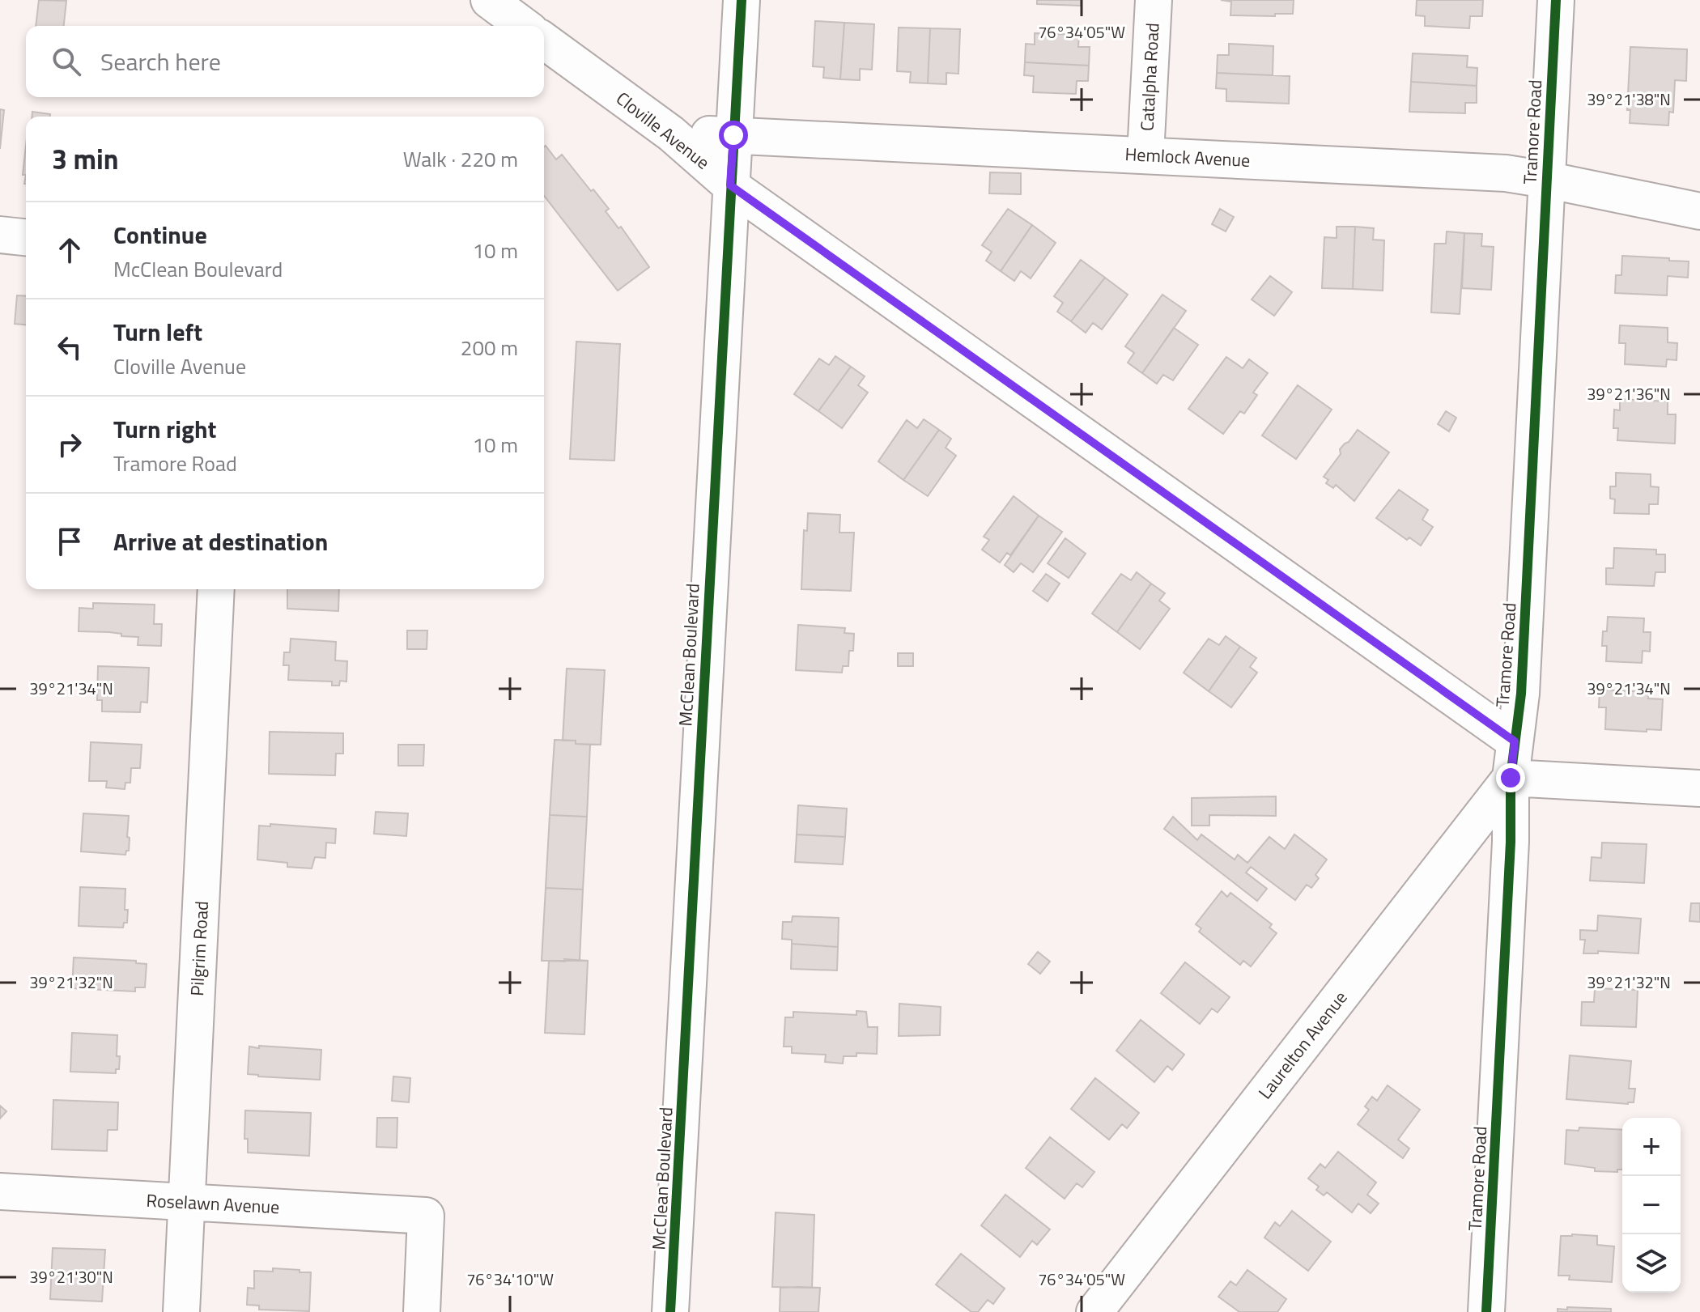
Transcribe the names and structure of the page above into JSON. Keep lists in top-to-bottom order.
{
  "streets": {
    "street": [
      "Catalpha Road",
      "Cloville Avenue",
      "Tramore Road",
      "Hemlock Avenue",
      "McClean Boulevard",
      "Pilgrim Road",
      "Laurelton Avenue",
      "Roselawn Avenue"
    ]
  },
  "crossings": [
    ["Catalpha Road", "Hemlock Avenue"],
    ["Cloville Avenue", "Tramore Road"],
    ["Cloville Avenue", "Hemlock Avenue"],
    ["Cloville Avenue", "McClean Boulevard"],
    ["Tramore Road", "Hemlock Avenue"],
    ["Tramore Road", "Laurelton Avenue"],
    ["Hemlock Avenue", "McClean Boulevard"],
    ["Pilgrim Road", "Roselawn Avenue"]
  ],
  "page": {
    "search": "Search here",
    "heading": ["3 min", "Walk · 220 m"],
    "list": [
      ["Continue", "McClean Boulevard", "10 m"],
      ["Turn left", "Cloville Avenue", "200 m"],
      ["Turn right", "Tramore Road", "10 m"],
      "Arrive at destination"
    ],
    "map_buttons": ["+", "−"]
  },
  "coordinates": [
    "76°34'05\"W",
    "39°21'38\"N",
    "39°21'36\"N",
    "39°21'34\"N",
    "39°21'32\"N",
    "39°21'30\"N",
    "76°34'10\"W"
  ]
}
